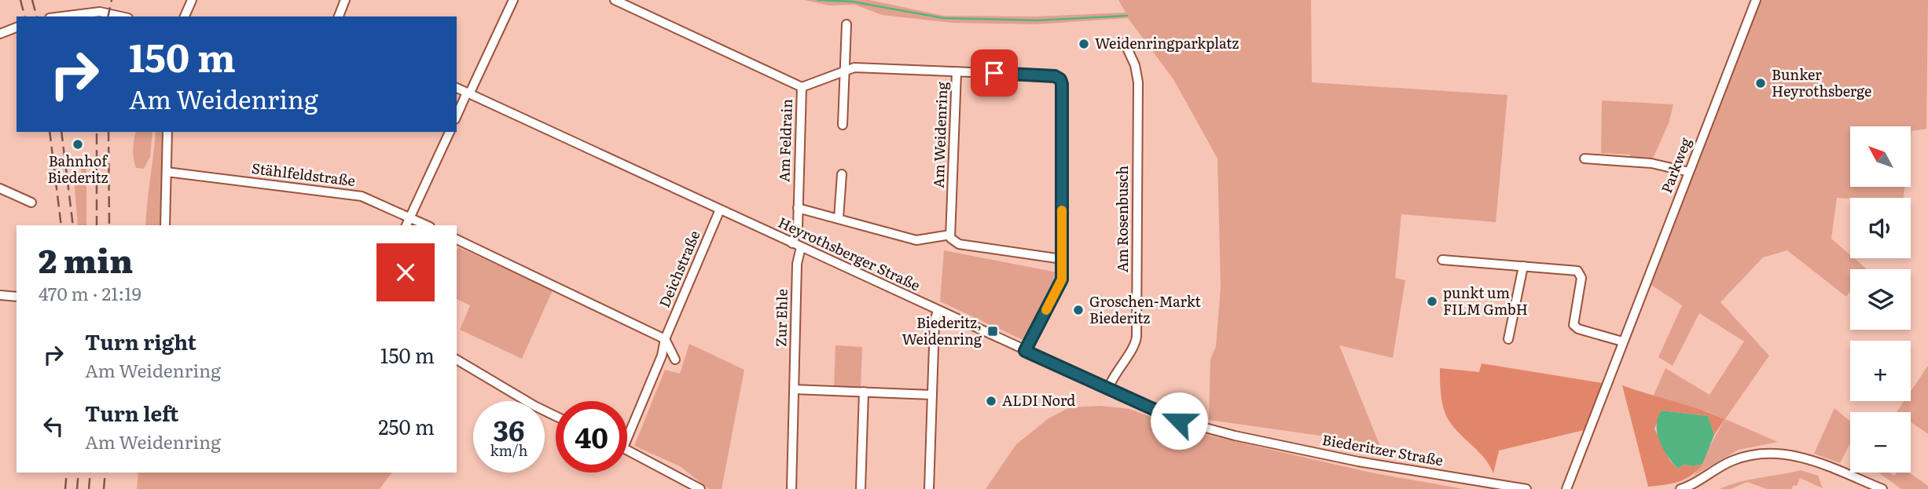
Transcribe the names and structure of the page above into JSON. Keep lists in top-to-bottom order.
{
  "streets": {
    "street": [
      "Am Weidenring",
      "Am Feldrain",
      "Parkweg",
      "Stählfeldstraße",
      "Am Rosenbusch",
      "Heyrothsberger Straße",
      "Deichstraße",
      "Zur Ehle",
      "Biederitzer Straße"
    ]
  },
  "crossings": [
    ["Am Weidenring", "Am Feldrain"],
    ["Am Weidenring", "Heyrothsberger Straße"],
    ["Am Feldrain", "Heyrothsberger Straße"],
    ["Am Feldrain", "Zur Ehle"],
    ["Am Rosenbusch", "Heyrothsberger Straße"],
    ["Heyrothsberger Straße", "Deichstraße"],
    ["Heyrothsberger Straße", "Zur Ehle"],
    ["Heyrothsberger Straße", "Biederitzer Straße"]
  ],
  "places": {
    "other": [
      "Weidenringparkplatz",
      "Bunker Heyrothsberge",
      "Bahnhof Biederitz",
      "punkt um FILM GmbH",
      "Groschen-Markt Biederitz",
      "ALDI Nord"
    ],
    "transit": ["Biederitz, Weidenring"]
  },
  "north": "top left",
  "page": {
    "turn": ["150 m", "Am Weidenring"],
    "map_buttons": ["+", "−"],
    "heading": ["2 min", "470 m · 21:19"],
    "list": [
      {
        "name": "Turn right",
        "note": "Am Weidenring",
        "value": "150 m"
      },
      {
        "name": "Turn left",
        "note": "Am Weidenring",
        "value": "250 m"
      }
    ],
    "speed": "36 km/h",
    "limit": "40"
  }
}
